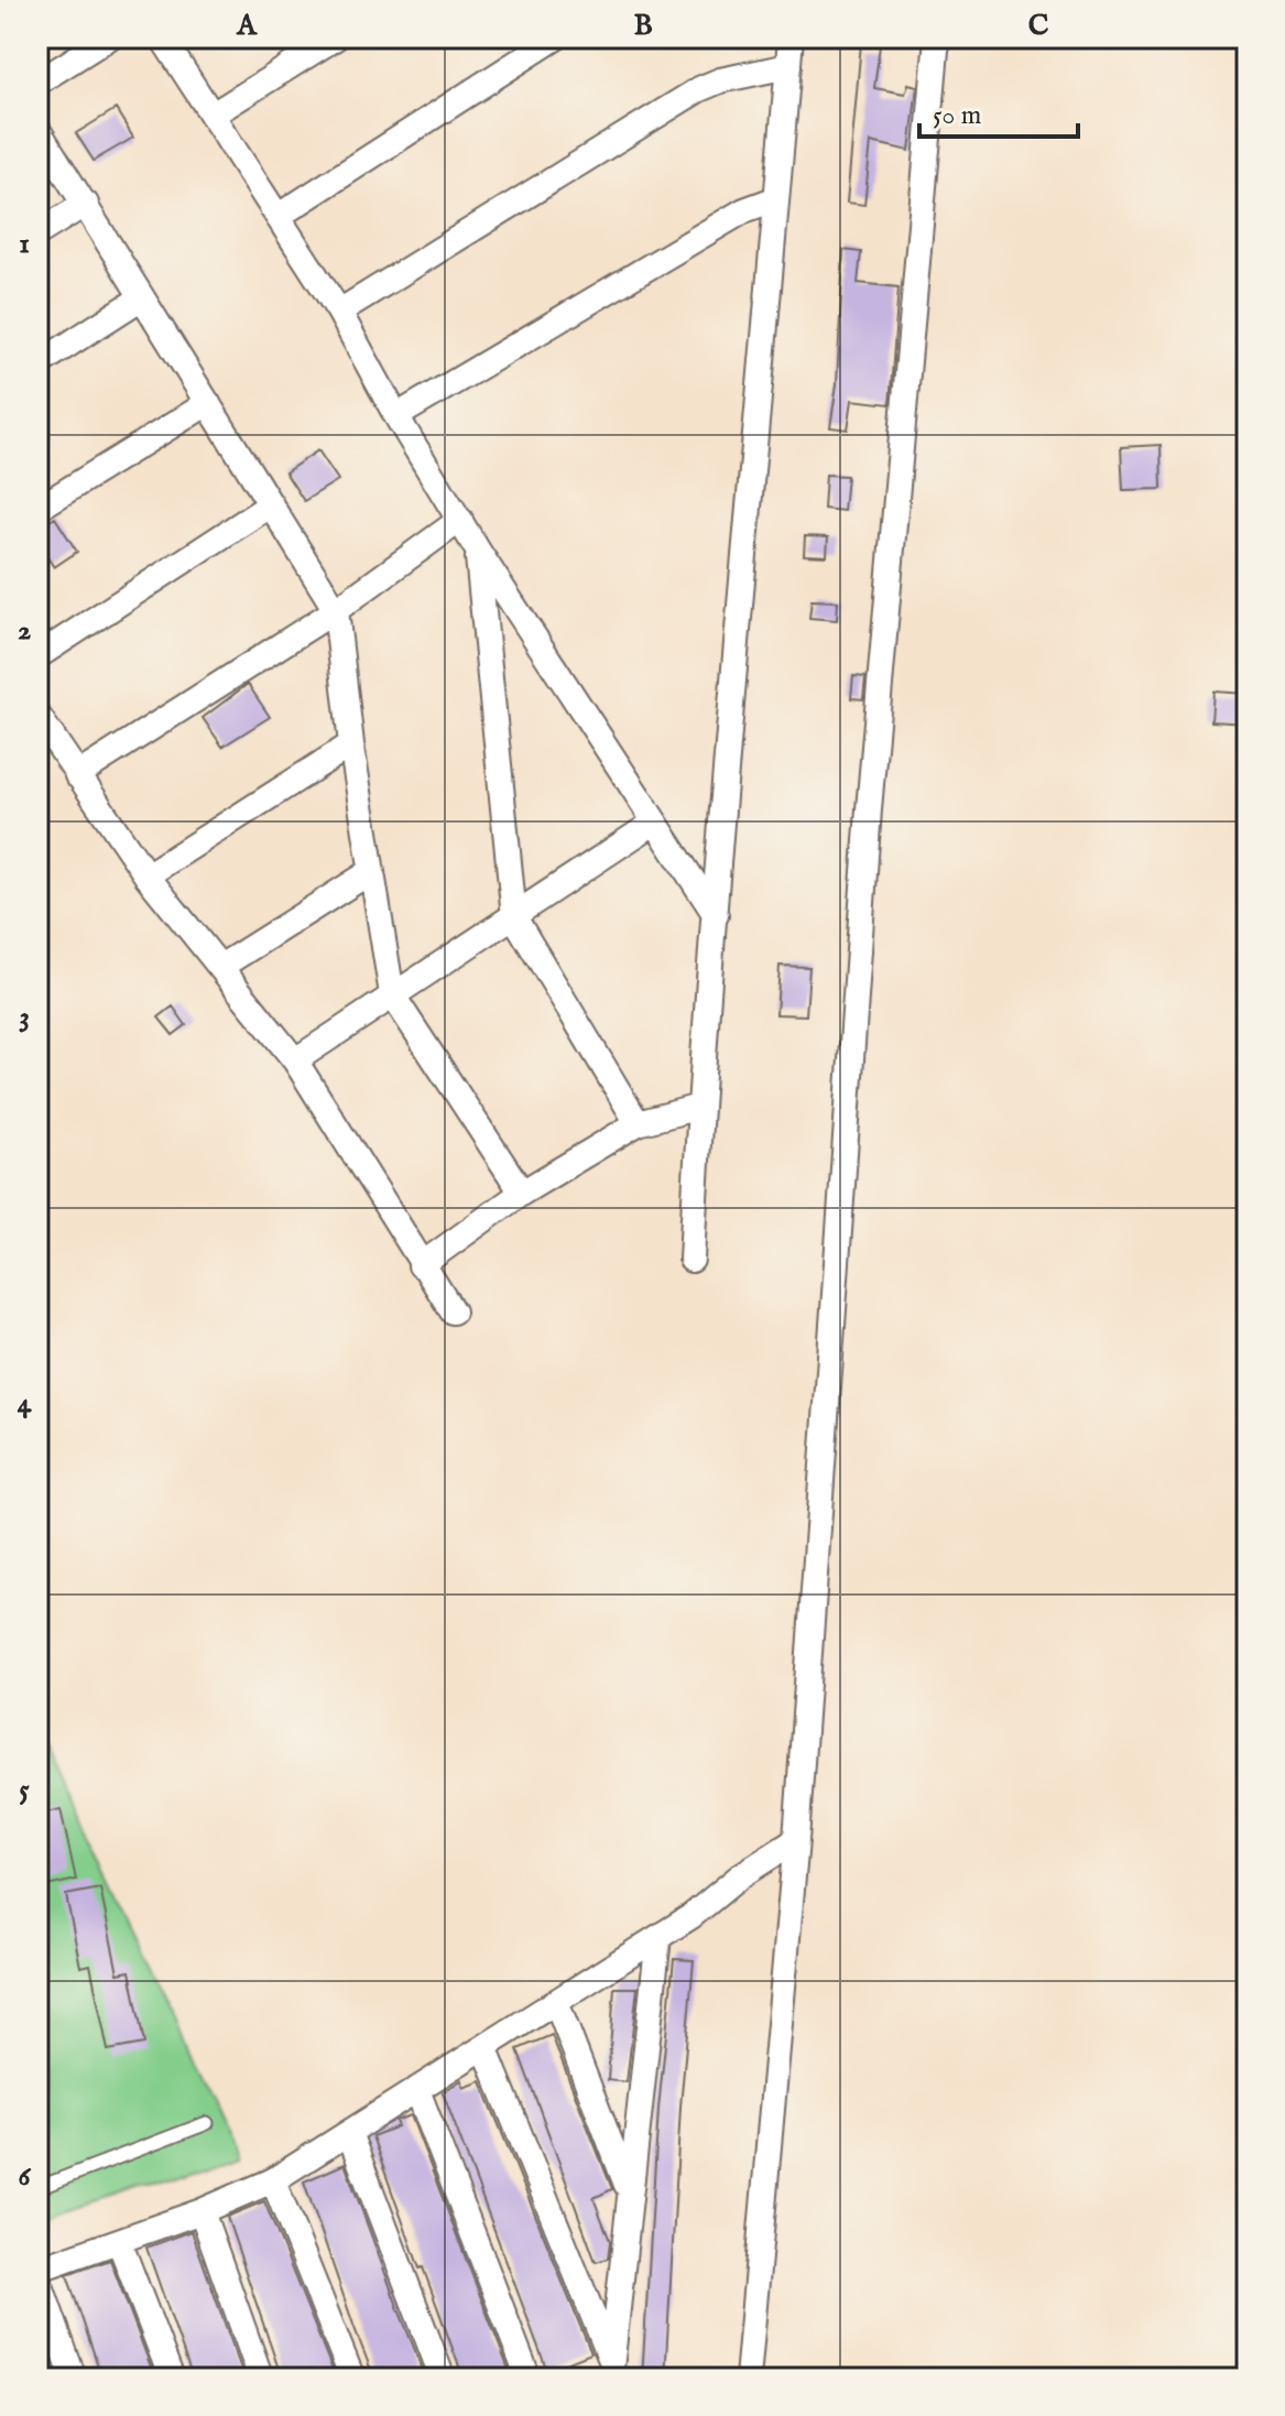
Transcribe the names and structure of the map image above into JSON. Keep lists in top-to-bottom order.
{
  "scale_bar": "50 m",
  "grid": {
    "columns": ["A", "B", "C"],
    "rows": [
      "1",
      "2",
      "3",
      "4",
      "5",
      "6"
    ]
  }
}
